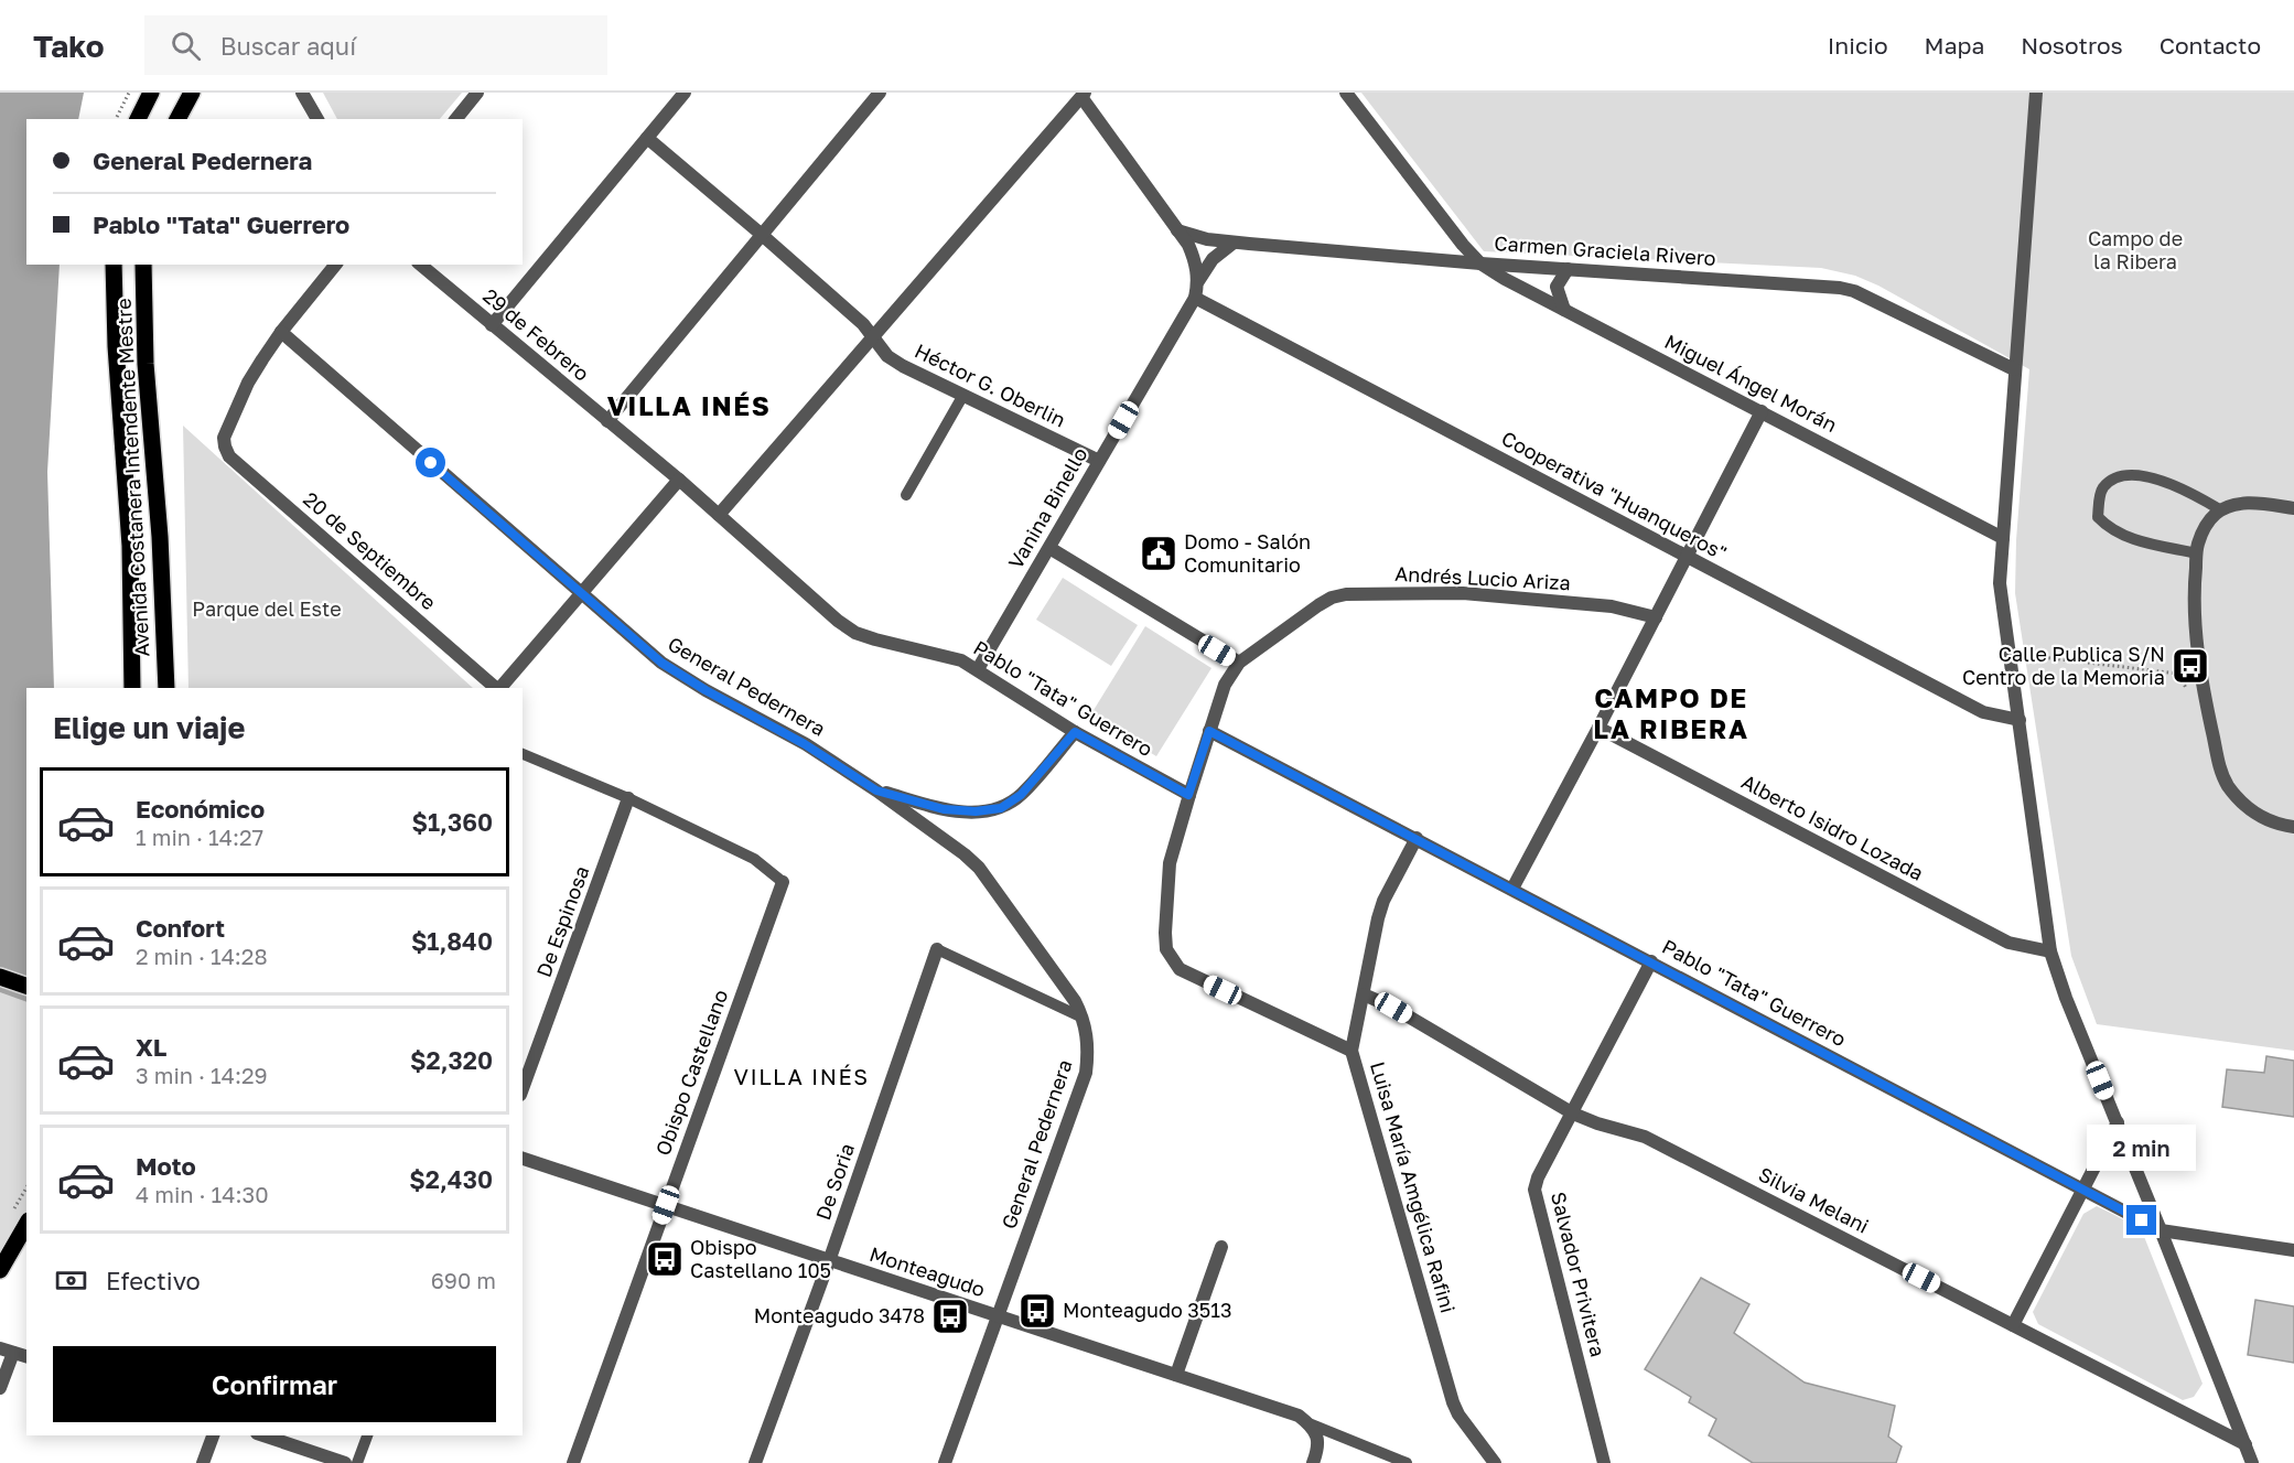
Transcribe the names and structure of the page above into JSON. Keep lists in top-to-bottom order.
{
  "streets": {
    "main road": ["Avenida Costanera Intendente Mestre"],
    "street": [
      "Carmen Graciela Rivero",
      "29 de Febrero",
      "Miguel Ángel Morán",
      "Héctor G. Oberlin",
      "Cooperativa \"Huanqueros\"",
      "Vanina Binello",
      "20 de Septiembre",
      "Andrés Lucio Ariza",
      "General Pedernera",
      "Pablo \"Tata\" Guerrero",
      "Alberto Isidro Lozada",
      "De Espinosa",
      "Obispo Castellano",
      "De Soria",
      "Luisa María Amgélica Rafini",
      "Silvia Melani",
      "Monteagudo",
      "Salvador Privitera"
    ]
  },
  "crossings": [
    ["Carmen Graciela Rivero", "Miguel Ángel Morán"],
    ["Carmen Graciela Rivero", "Vanina Binello"],
    ["29 de Febrero", "Pablo \"Tata\" Guerrero"],
    ["Héctor G. Oberlin", "Vanina Binello"],
    ["Cooperativa \"Huanqueros\"", "Vanina Binello"],
    ["Vanina Binello", "Pablo \"Tata\" Guerrero"],
    ["20 de Septiembre", "General Pedernera"],
    ["Andrés Lucio Ariza", "Pablo \"Tata\" Guerrero"],
    ["Andrés Lucio Ariza", "Luisa María Amgélica Rafini"],
    ["General Pedernera", "Monteagudo"],
    ["Pablo \"Tata\" Guerrero", "Luisa María Amgélica Rafini"],
    ["Pablo \"Tata\" Guerrero", "Salvador Privitera"],
    ["Obispo Castellano", "Monteagudo"],
    ["De Soria", "Monteagudo"],
    ["Luisa María Amgélica Rafini", "Silvia Melani"],
    ["Silvia Melani", "Salvador Privitera"]
  ],
  "districts": ["VILLA INÉS", "CAMPO DE LA RIBERA", "VILLA INÉS"],
  "parks": ["Campo de la Ribera", "Parque del Este"],
  "places": {
    "public building": ["Domo - Salón Comunitario"],
    "bus stop": [
      "Calle Publica S/N Centro de la Memoria",
      "Obispo Castellano 105",
      "Monteagudo 3513",
      "Monteagudo 3478"
    ]
  },
  "page": {
    "header": "Tako",
    "search": "Buscar aquí",
    "nav": [
      "Inicio",
      "Mapa",
      "Nosotros",
      "Contacto"
    ],
    "banner": ["General Pedernera", "Pablo \"Tata\" Guerrero"],
    "heading": "Elige un viaje",
    "list": [
      {
        "name": "Económico",
        "note": "1 min · 14:27",
        "value": "$1,360"
      },
      {
        "name": "Confort",
        "note": "2 min · 14:28",
        "value": "$1,840"
      },
      {
        "name": "XL",
        "note": "3 min · 14:29",
        "value": "$2,320"
      },
      {
        "name": "Moto",
        "note": "4 min · 14:30",
        "value": "$2,430"
      }
    ],
    "bubble": "2 min",
    "pay": ["Efectivo", "690 m"],
    "buttons": "Confirmar"
  }
}
